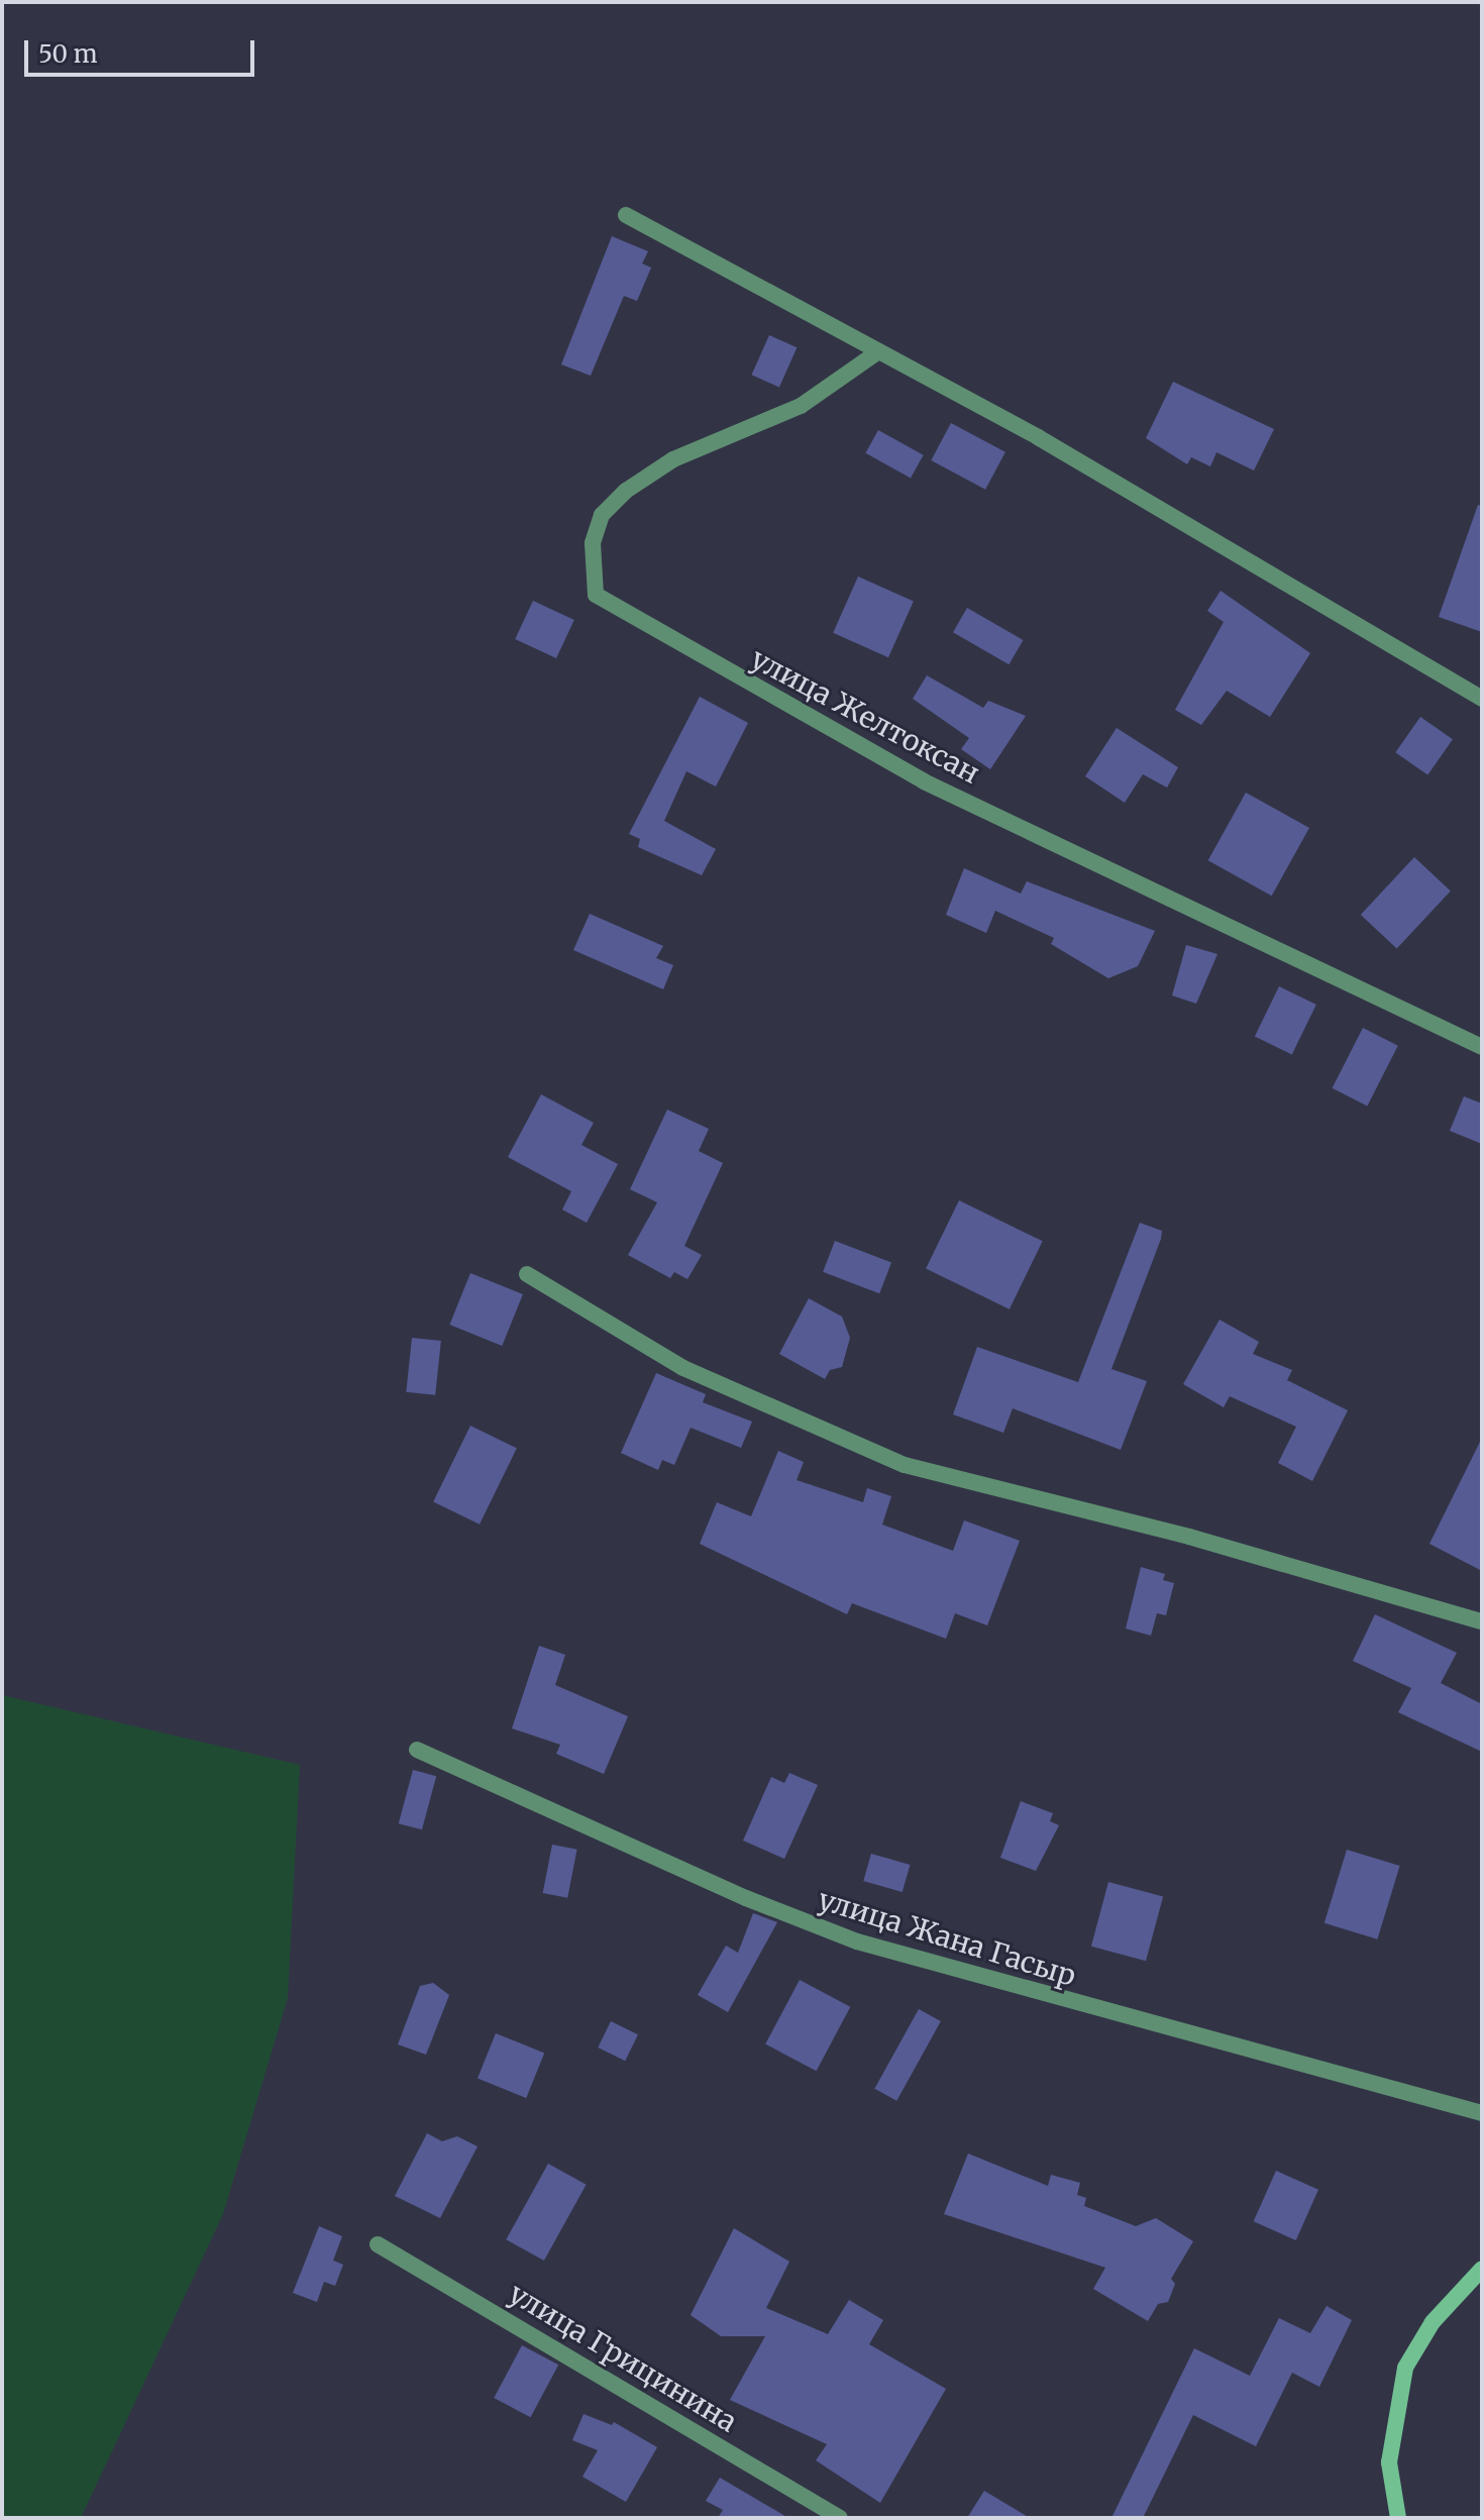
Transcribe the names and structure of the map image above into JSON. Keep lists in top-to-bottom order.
{
  "streets": {
    "street": ["улица Желтоксан", "улица Жана Гасыр", "улица Грицинина"]
  },
  "scale_bar": "50 m"
}
